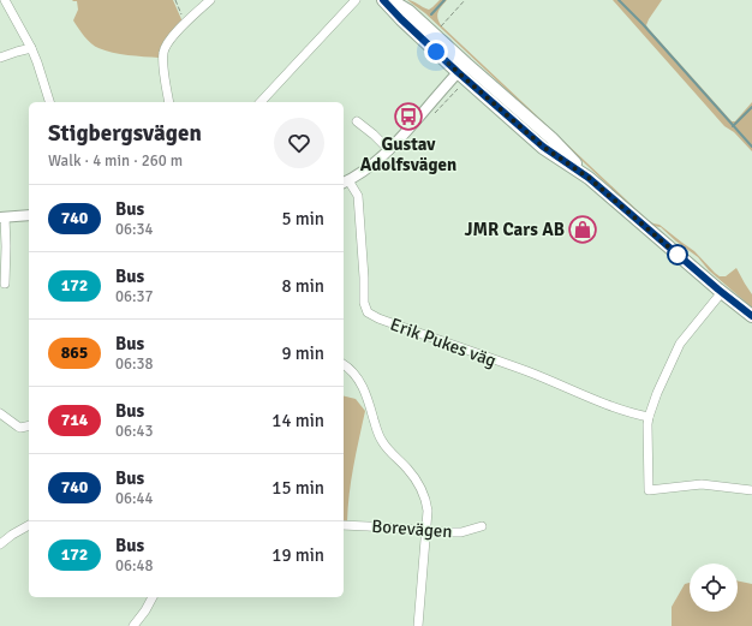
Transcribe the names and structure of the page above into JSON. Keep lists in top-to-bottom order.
{
  "streets": {
    "street": ["Erik Pukes väg", "Borevägen"]
  },
  "places": {
    "bus stop": ["Gustav Adolfsvägen"],
    "shop": ["JMR Cars AB"]
  },
  "lines": ["bus line 740"],
  "page": {
    "heading": ["Stigbergsvägen", "Walk · 4 min · 260 m"],
    "list": [
      {
        "mark": "740",
        "name": "Bus",
        "note": "06:34",
        "value": "5 min"
      },
      {
        "mark": "172",
        "name": "Bus",
        "note": "06:37",
        "value": "8 min"
      },
      {
        "mark": "865",
        "name": "Bus",
        "note": "06:38",
        "value": "9 min"
      },
      {
        "mark": "714",
        "name": "Bus",
        "note": "06:43",
        "value": "14 min"
      },
      {
        "mark": "740",
        "name": "Bus",
        "note": "06:44",
        "value": "15 min"
      },
      {
        "mark": "172",
        "name": "Bus",
        "note": "06:48",
        "value": "19 min"
      }
    ]
  }
}
